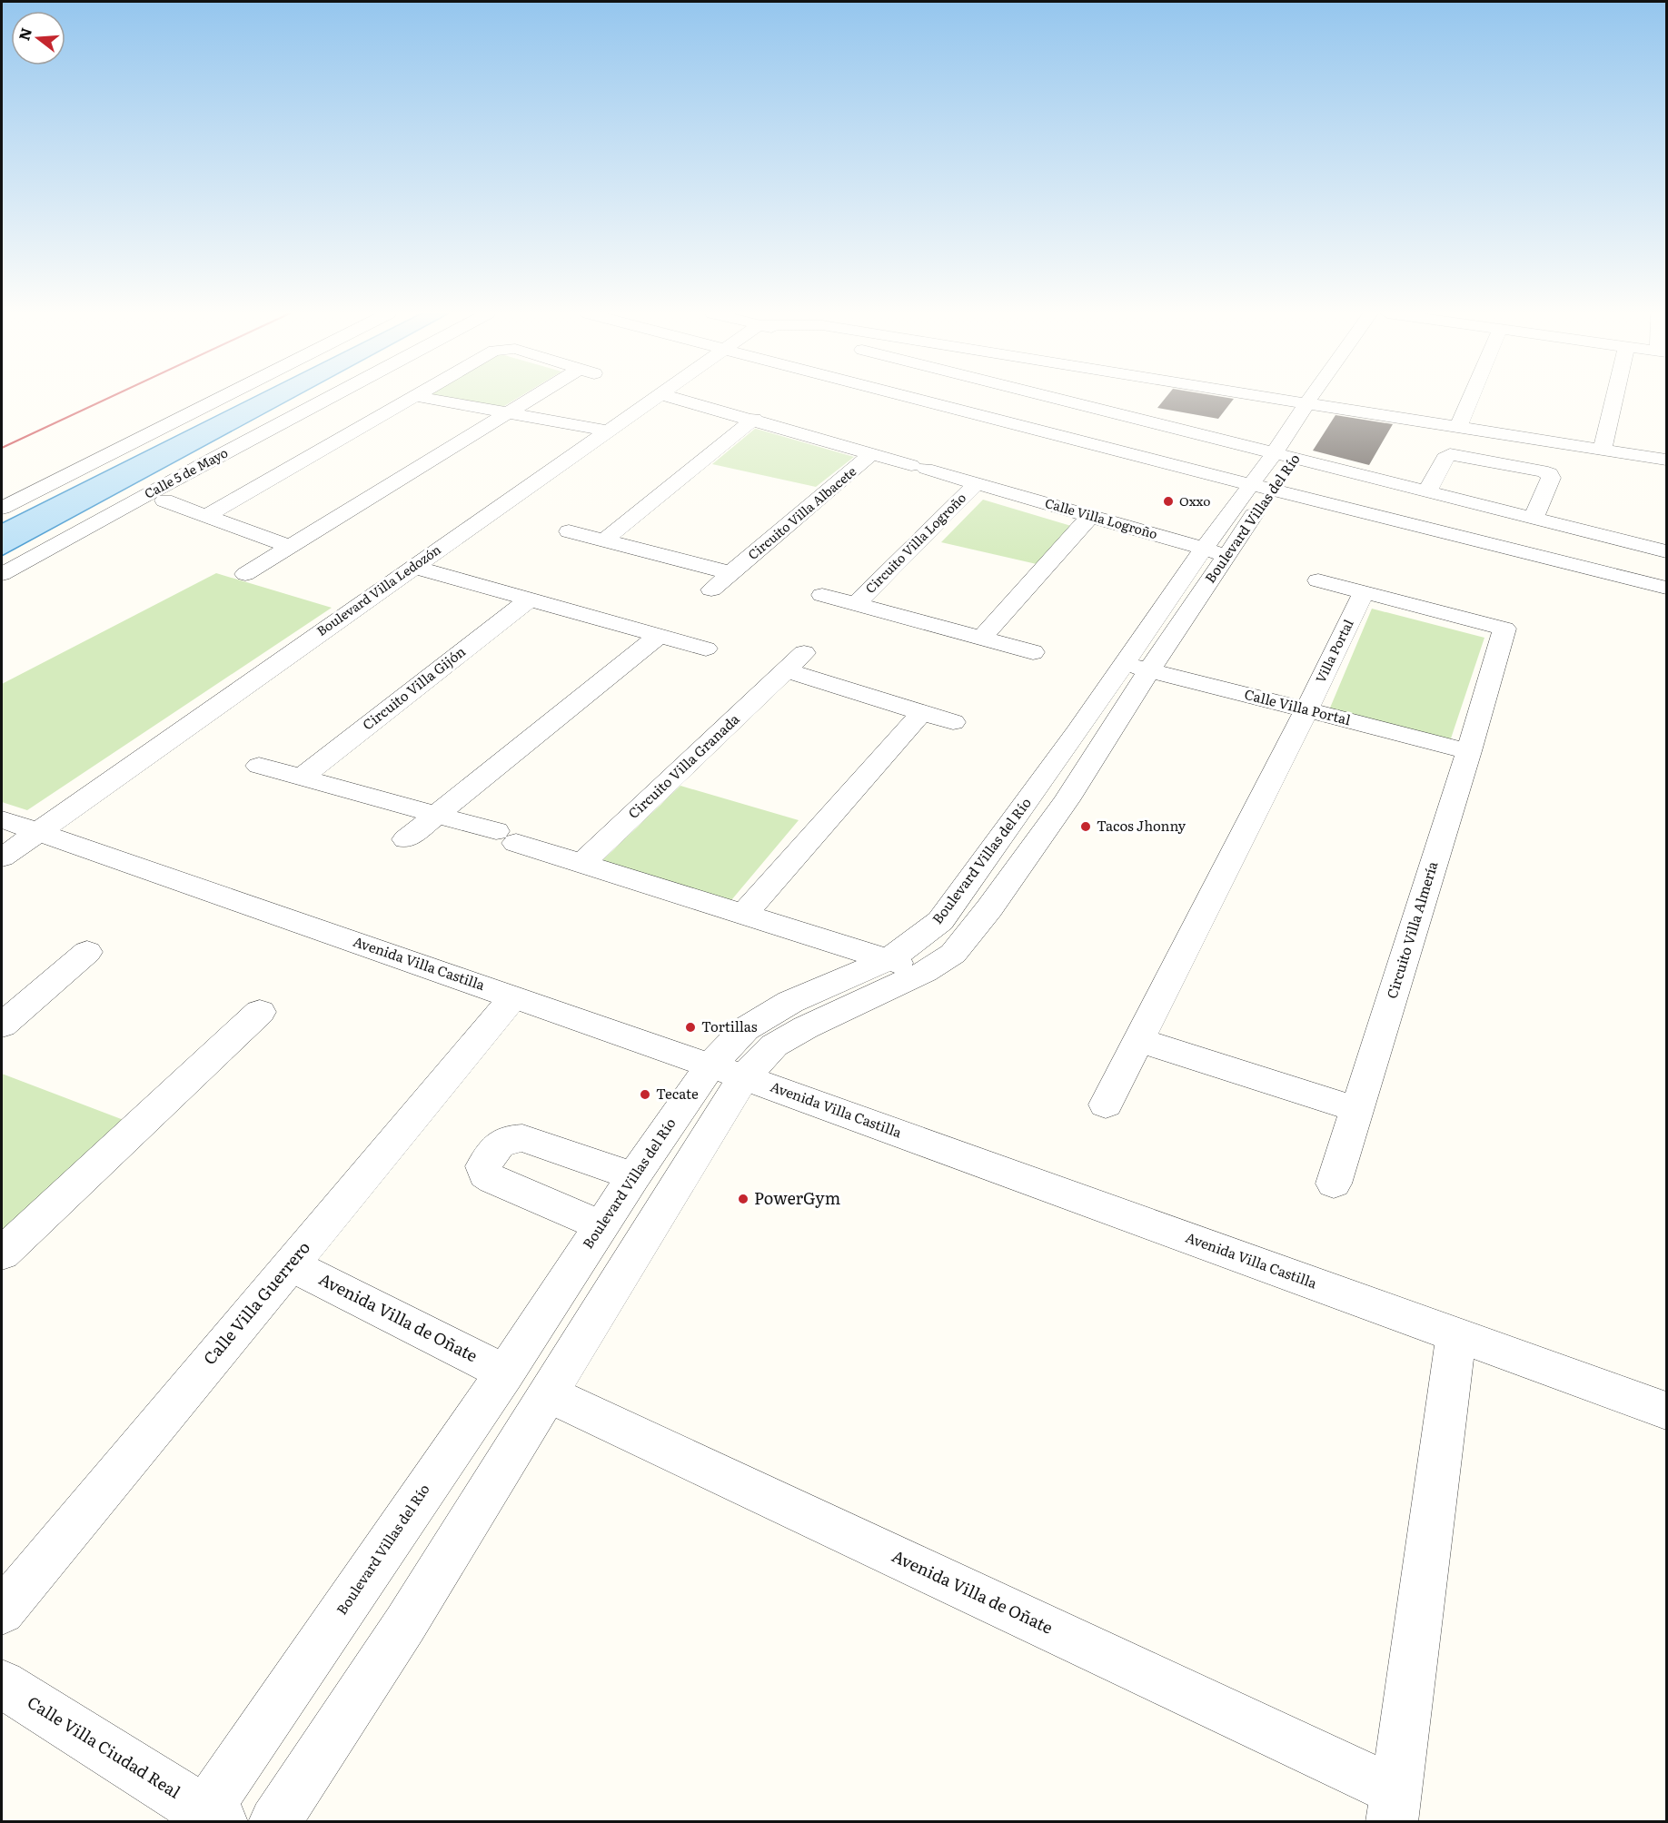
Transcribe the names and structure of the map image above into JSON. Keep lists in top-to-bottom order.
{
  "streets": {
    "street": [
      "Calle 5 de Mayo",
      "Circuito Villa Albacete",
      "Calle Villa Logroño",
      "Boulevard Villas del Río",
      "Circuito Villa Logroño",
      "Boulevard Villa Ledozón",
      "Villa Portal",
      "Circuito Villa Gijón",
      "Calle Villa Portal",
      "Circuito Villa Granada",
      "Circuito Villa Almería",
      "Avenida Villa Castilla",
      "Calle Villa Guerrero",
      "Avenida Villa de Oñate",
      "Calle Villa Ciudad Real"
    ]
  },
  "crossings": [
    ["Circuito Villa Albacete", "Calle Villa Logroño"],
    ["Calle Villa Logroño", "Circuito Villa Logroño"],
    ["Boulevard Villas del Río", "Calle Villa Portal"],
    ["Boulevard Villas del Río", "Avenida Villa Castilla"],
    ["Boulevard Villas del Río", "Avenida Villa de Oñate"],
    ["Boulevard Villas del Río", "Calle Villa Ciudad Real"],
    ["Boulevard Villa Ledozón", "Avenida Villa Castilla"],
    ["Villa Portal", "Calle Villa Portal"],
    ["Calle Villa Portal", "Circuito Villa Almería"],
    ["Avenida Villa Castilla", "Calle Villa Guerrero"],
    ["Calle Villa Guerrero", "Avenida Villa de Oñate"]
  ],
  "places": [
    "Oxxo",
    "Tacos Jhonny",
    "Tortillas",
    "Tecate",
    "PowerGym"
  ],
  "north": "left"
}
